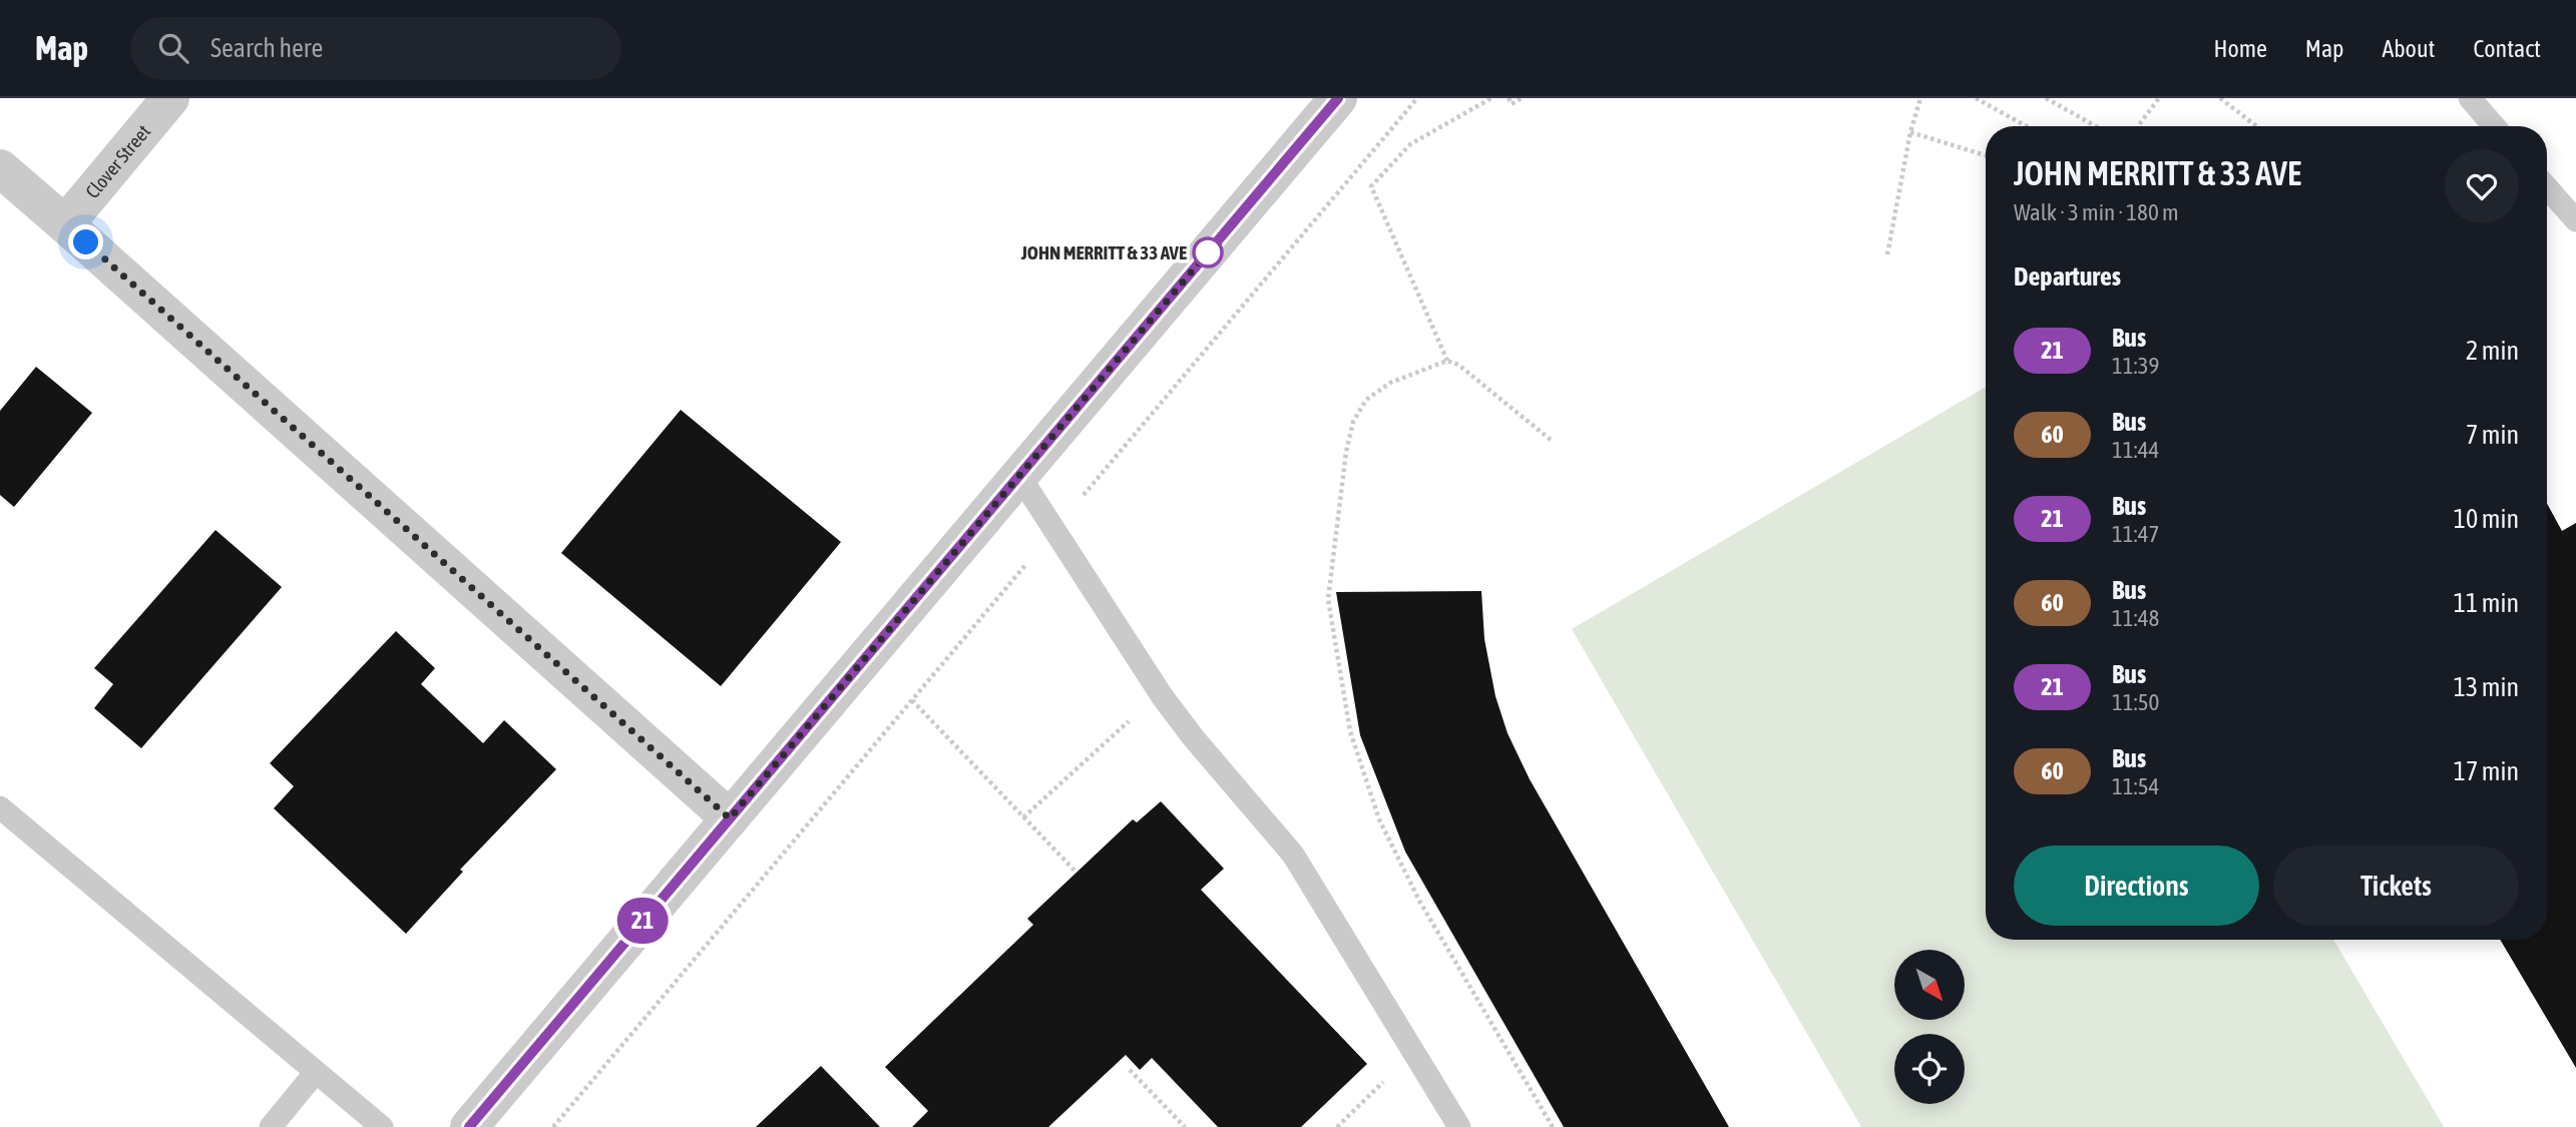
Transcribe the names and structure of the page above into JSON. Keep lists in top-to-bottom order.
{
  "streets": {
    "street": ["Clover Street"]
  },
  "places": ["JOHN MERRITT & 33 AVE"],
  "lines": ["bus line 21"],
  "north": "bottom right",
  "page": {
    "header": "Map",
    "search": "Search here",
    "nav": [
      "Home",
      "Map",
      "About",
      "Contact"
    ],
    "on_map": "21",
    "heading": [
      ["JOHN MERRITT & 33 AVE", "Walk · 3 min · 180 m"],
      "Departures"
    ],
    "list": [
      {
        "mark": "21",
        "name": "Bus",
        "note": "11:39",
        "value": "2 min"
      },
      {
        "mark": "60",
        "name": "Bus",
        "note": "11:44",
        "value": "7 min"
      },
      {
        "mark": "21",
        "name": "Bus",
        "note": "11:47",
        "value": "10 min"
      },
      {
        "mark": "60",
        "name": "Bus",
        "note": "11:48",
        "value": "11 min"
      },
      {
        "mark": "21",
        "name": "Bus",
        "note": "11:50",
        "value": "13 min"
      },
      {
        "mark": "60",
        "name": "Bus",
        "note": "11:54",
        "value": "17 min"
      }
    ],
    "buttons": ["Directions", "Tickets"]
  }
}
